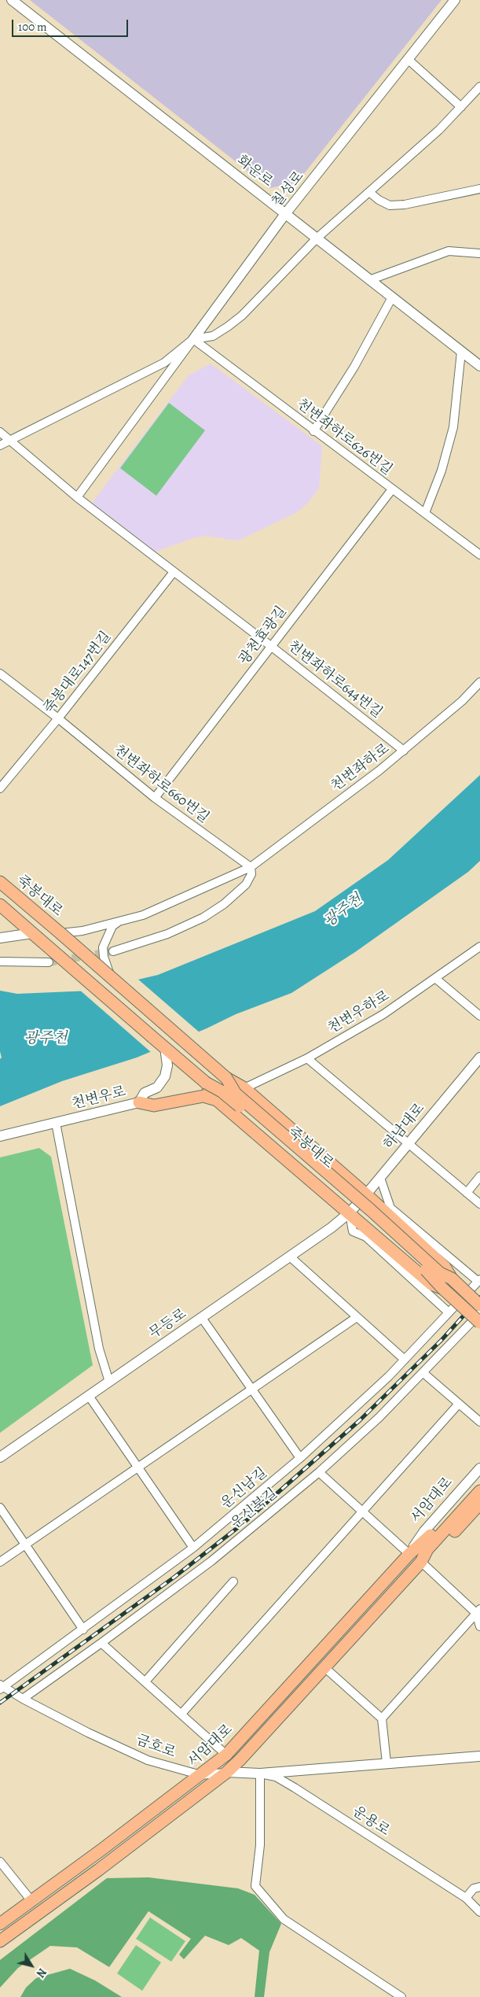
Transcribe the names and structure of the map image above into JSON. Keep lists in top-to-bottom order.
{
  "streets": {
    "main road": ["죽봉대로", "서암대로"],
    "street": [
      "화운로",
      "칠성로",
      "천변좌하로626번길",
      "광천효광길",
      "죽봉대로147번길",
      "천변좌하로644번길",
      "천변좌하로",
      "천변좌하로660번길",
      "천변우하로",
      "천변우로",
      "하남대로",
      "무등로",
      "운신남길",
      "운신북길",
      "금호로",
      "운용로"
    ]
  },
  "crossings": [
    ["화운로", "칠성로"],
    ["칠성로", "천변좌하로626번길"],
    ["천변좌하로626번길", "광천효광길"],
    ["광천효광길", "천변좌하로644번길"],
    ["광천효광길", "천변좌하로660번길"],
    ["죽봉대로147번길", "천변좌하로644번길"],
    ["죽봉대로147번길", "천변좌하로660번길"],
    ["천변좌하로644번길", "천변좌하로"],
    ["천변좌하로", "천변좌하로660번길"],
    ["천변좌하로", "죽봉대로"],
    ["죽봉대로", "천변우로"],
    ["하남대로", "무등로"],
    ["운신남길", "금호로"],
    ["서암대로", "금호로"],
    ["운신북길", "금호로"],
    ["금호로", "운용로"]
  ],
  "water": ["광주천"],
  "scale_bar": "100 m",
  "north": "bottom right"
}
